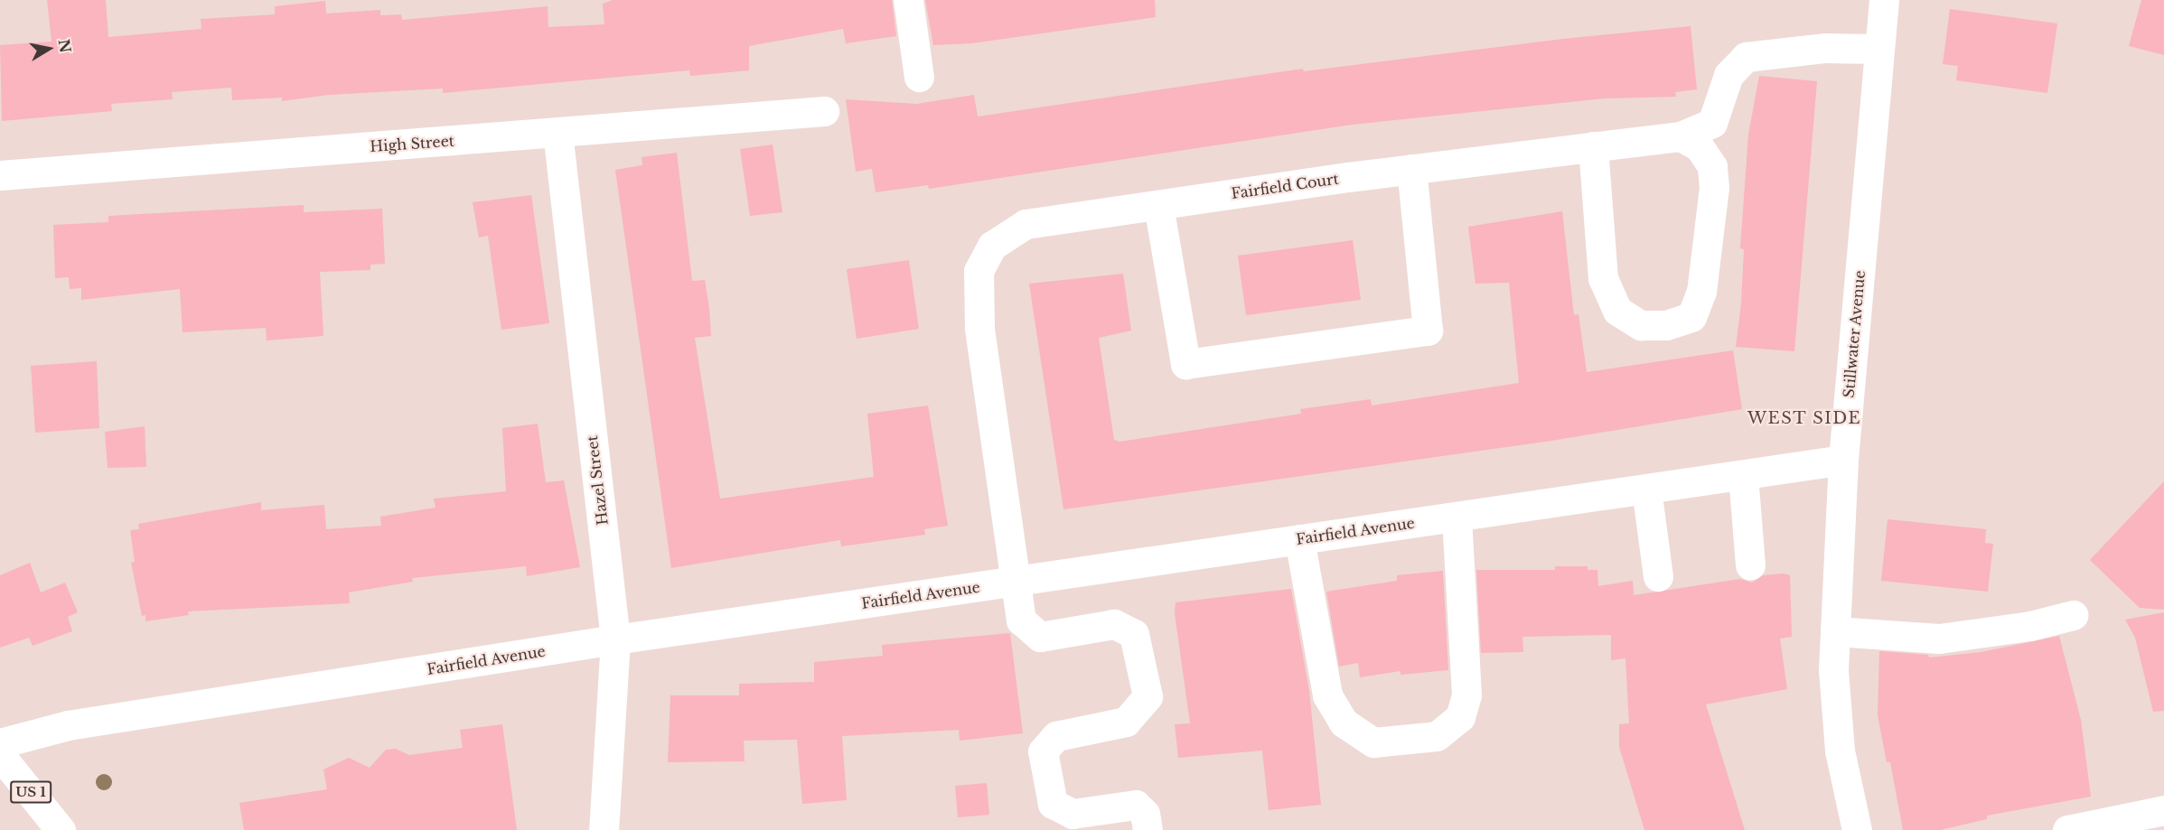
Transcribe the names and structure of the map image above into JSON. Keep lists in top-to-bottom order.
{
  "streets": {
    "street": [
      "High Street",
      "Fairfield Court",
      "Stillwater Avenue",
      "Hazel Street",
      "Fairfield Avenue",
      "US 1"
    ]
  },
  "crossings": [
    ["High Street", "Hazel Street"],
    ["Fairfield Court", "Stillwater Avenue"],
    ["Fairfield Court", "Fairfield Avenue"],
    ["Stillwater Avenue", "Fairfield Avenue"],
    ["Hazel Street", "Fairfield Avenue"]
  ],
  "districts": ["WEST SIDE"],
  "north": "right"
}
